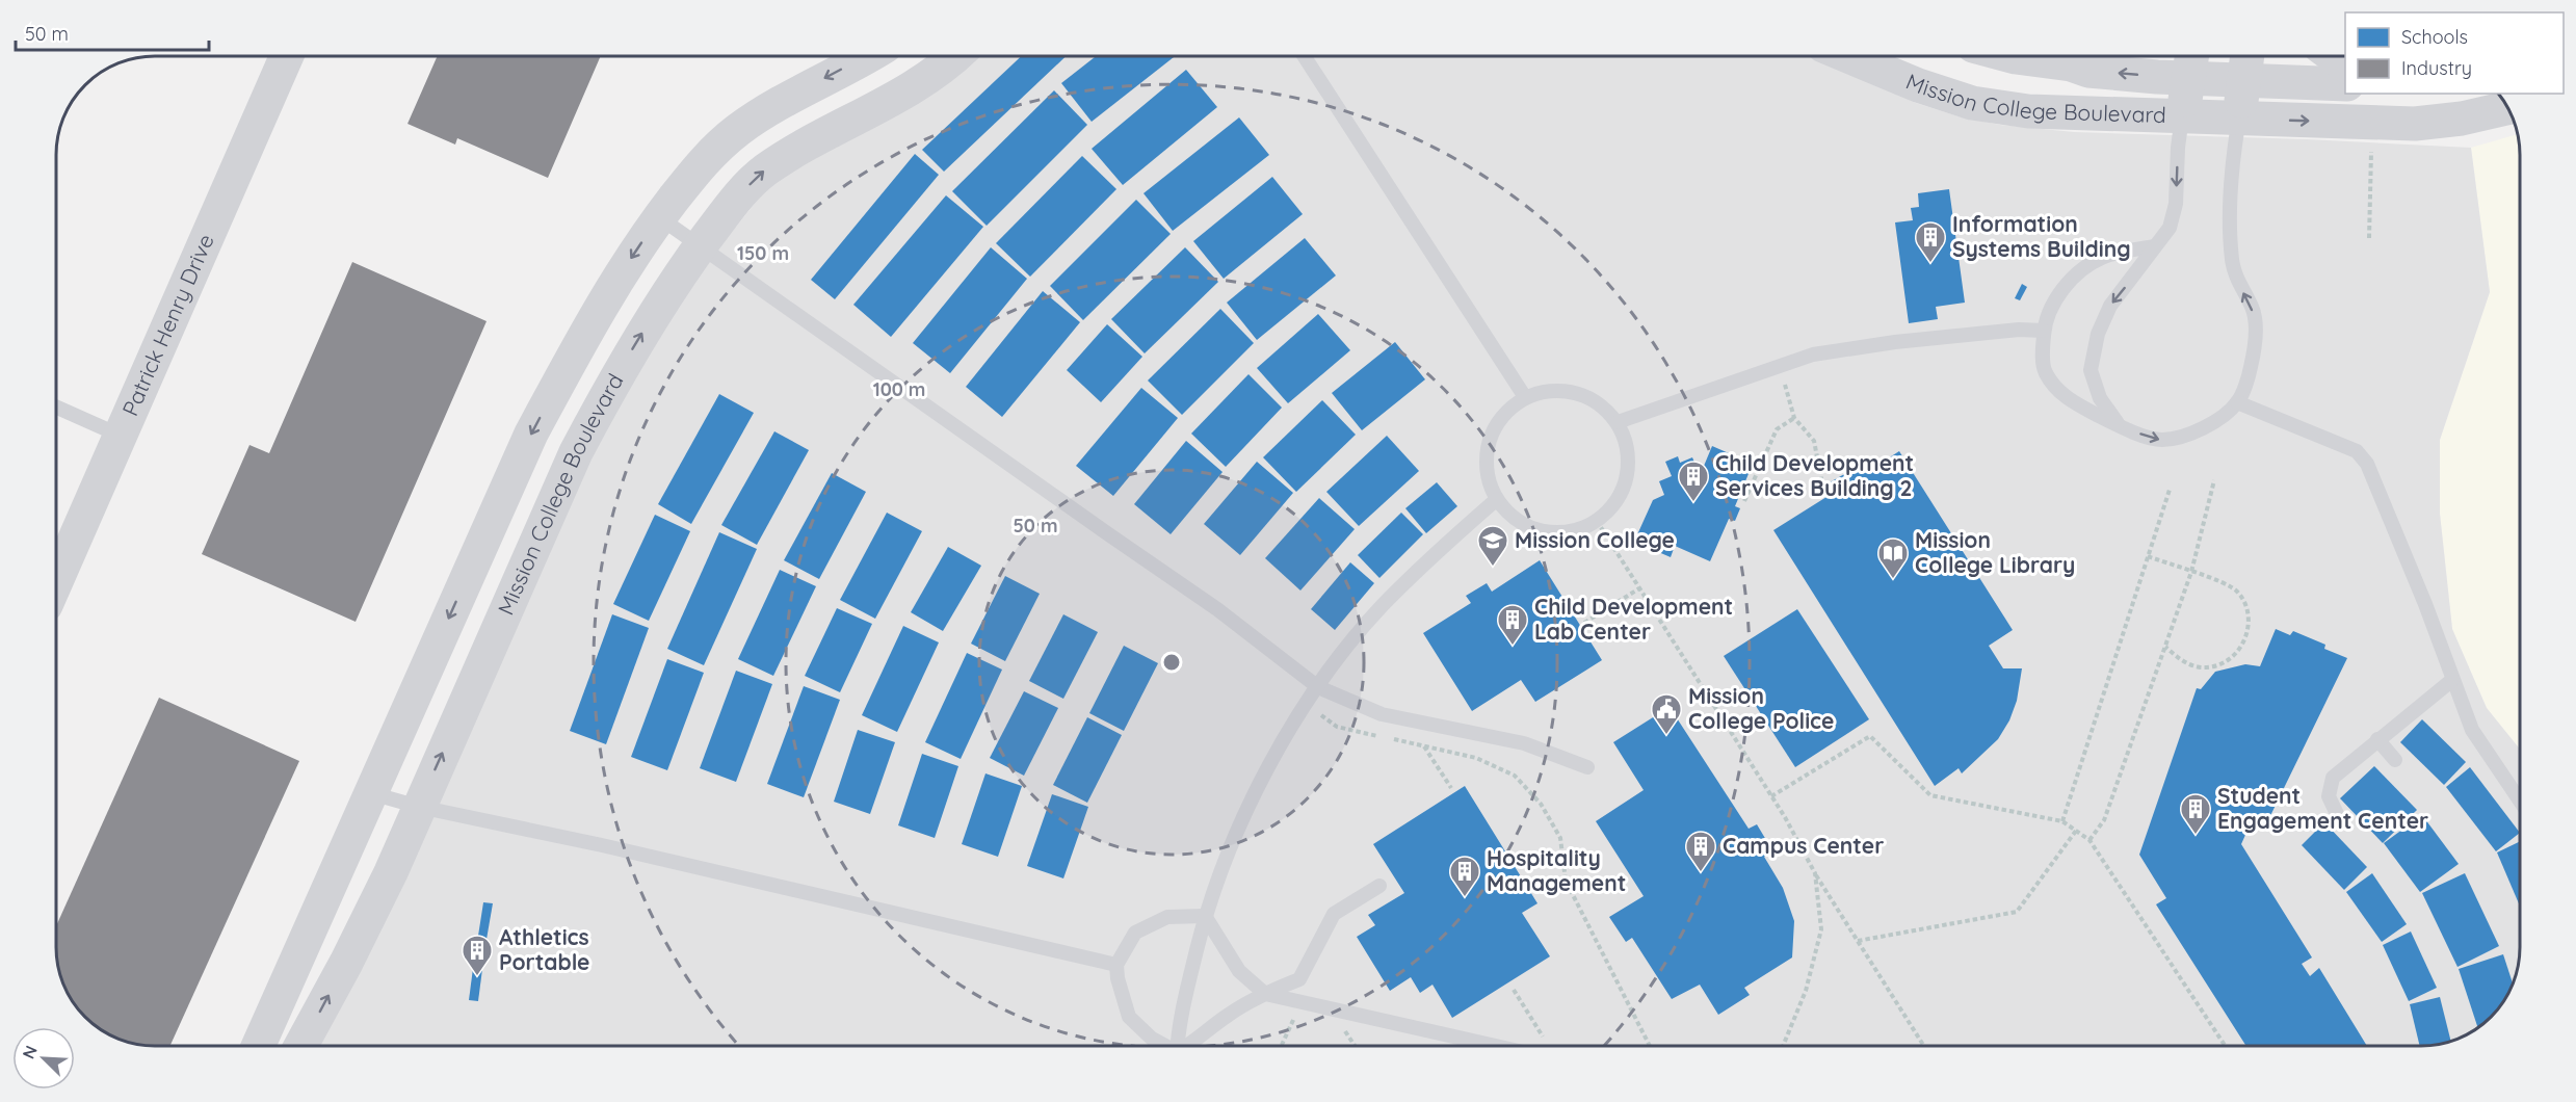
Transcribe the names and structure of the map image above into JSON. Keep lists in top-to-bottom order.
{
  "streets": {
    "street": ["Mission College Boulevard", "Patrick Henry Drive"]
  },
  "places": {
    "building": [
      "Information Systems Building",
      "Child Development Services Building 2",
      "Child Development Lab Center",
      "Student Engagement Center",
      "Campus Center",
      "Hospitality Management",
      "Athletics Portable"
    ],
    "school or university": ["Mission College"],
    "library": ["Mission College Library"],
    "public building": ["Mission College Police"]
  },
  "legend": ["Schools", "Industry"],
  "scale_bar": "50 m",
  "north": "top left",
  "rings": ["150 m", "100 m", "50 m"]
}
